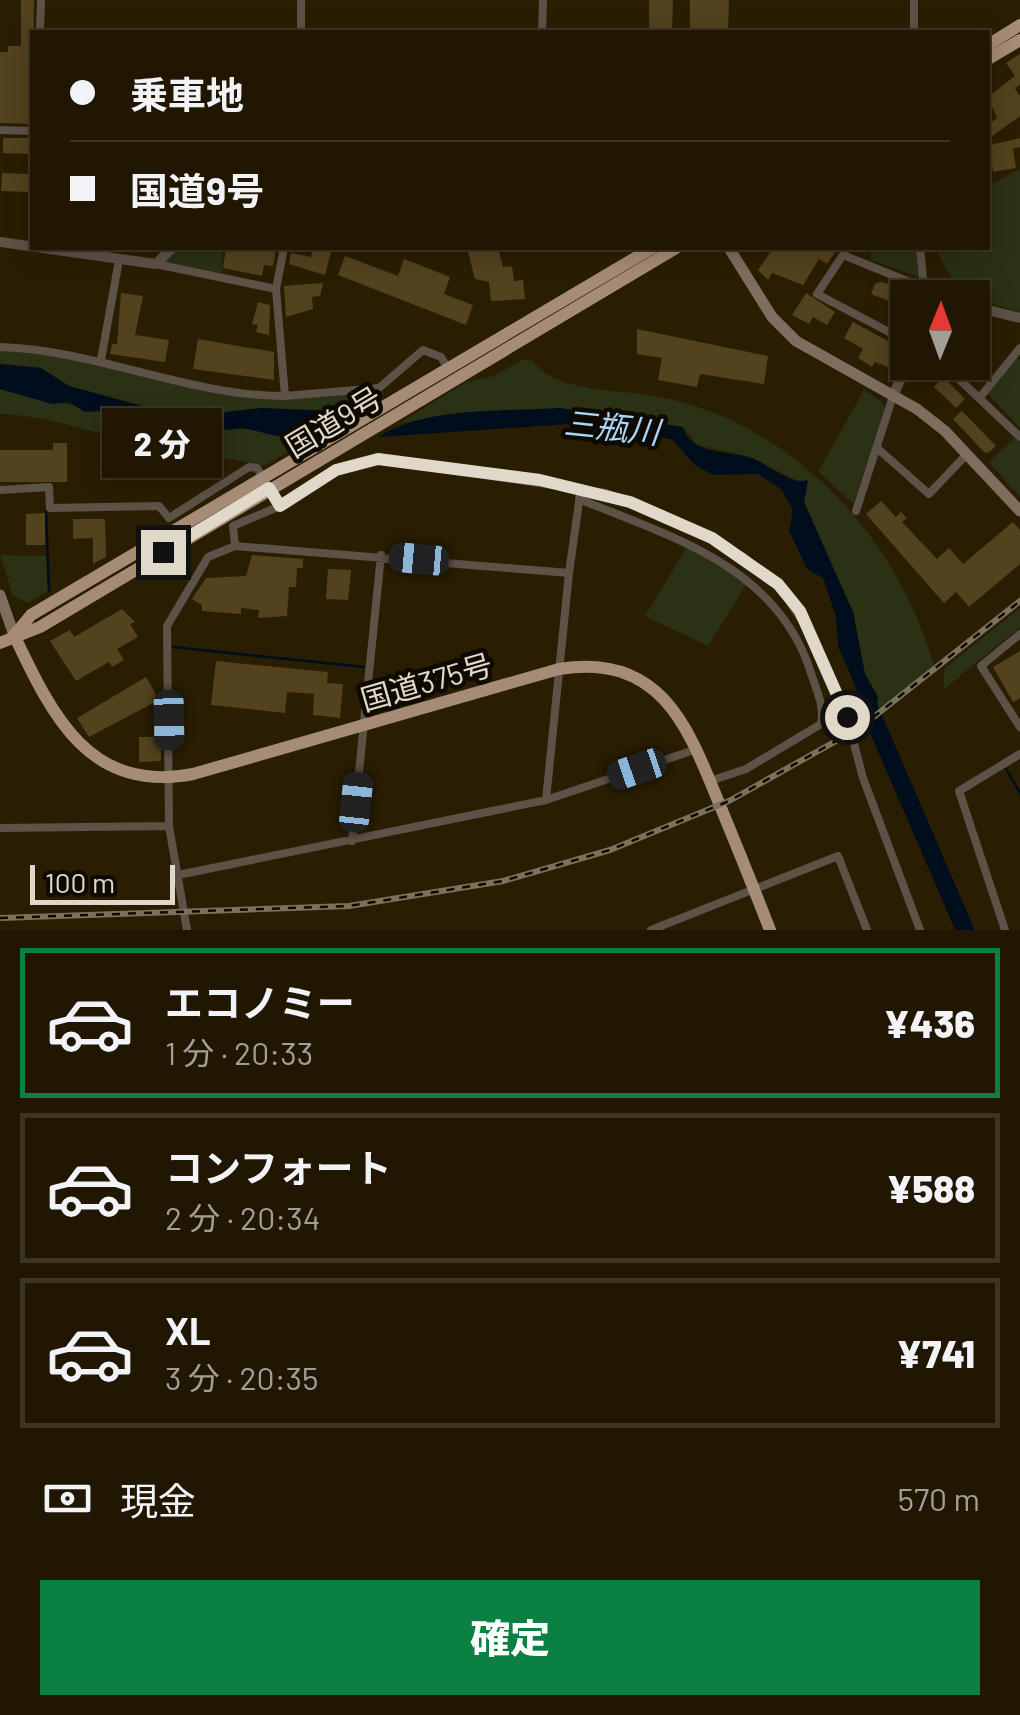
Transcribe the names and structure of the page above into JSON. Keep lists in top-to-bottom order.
{
  "streets": {
    "highway": ["国道9号", "国道375号"]
  },
  "crossings": [
    ["国道9号", "国道375号"]
  ],
  "water": ["三瓶川"],
  "scale_bar": "100 m",
  "north": "top",
  "page": {
    "banner": ["乗車地", "国道9号"],
    "bubble": "2 分",
    "scale": "100 m",
    "list": [
      {
        "name": "エコノミー",
        "note": "1 分 · 20:33",
        "value": "¥436"
      },
      {
        "name": "コンフォート",
        "note": "2 分 · 20:34",
        "value": "¥588"
      },
      {
        "name": "XL",
        "note": "3 分 · 20:35",
        "value": "¥741"
      }
    ],
    "pay": ["現金", "570 m"],
    "buttons": "確定"
  }
}
